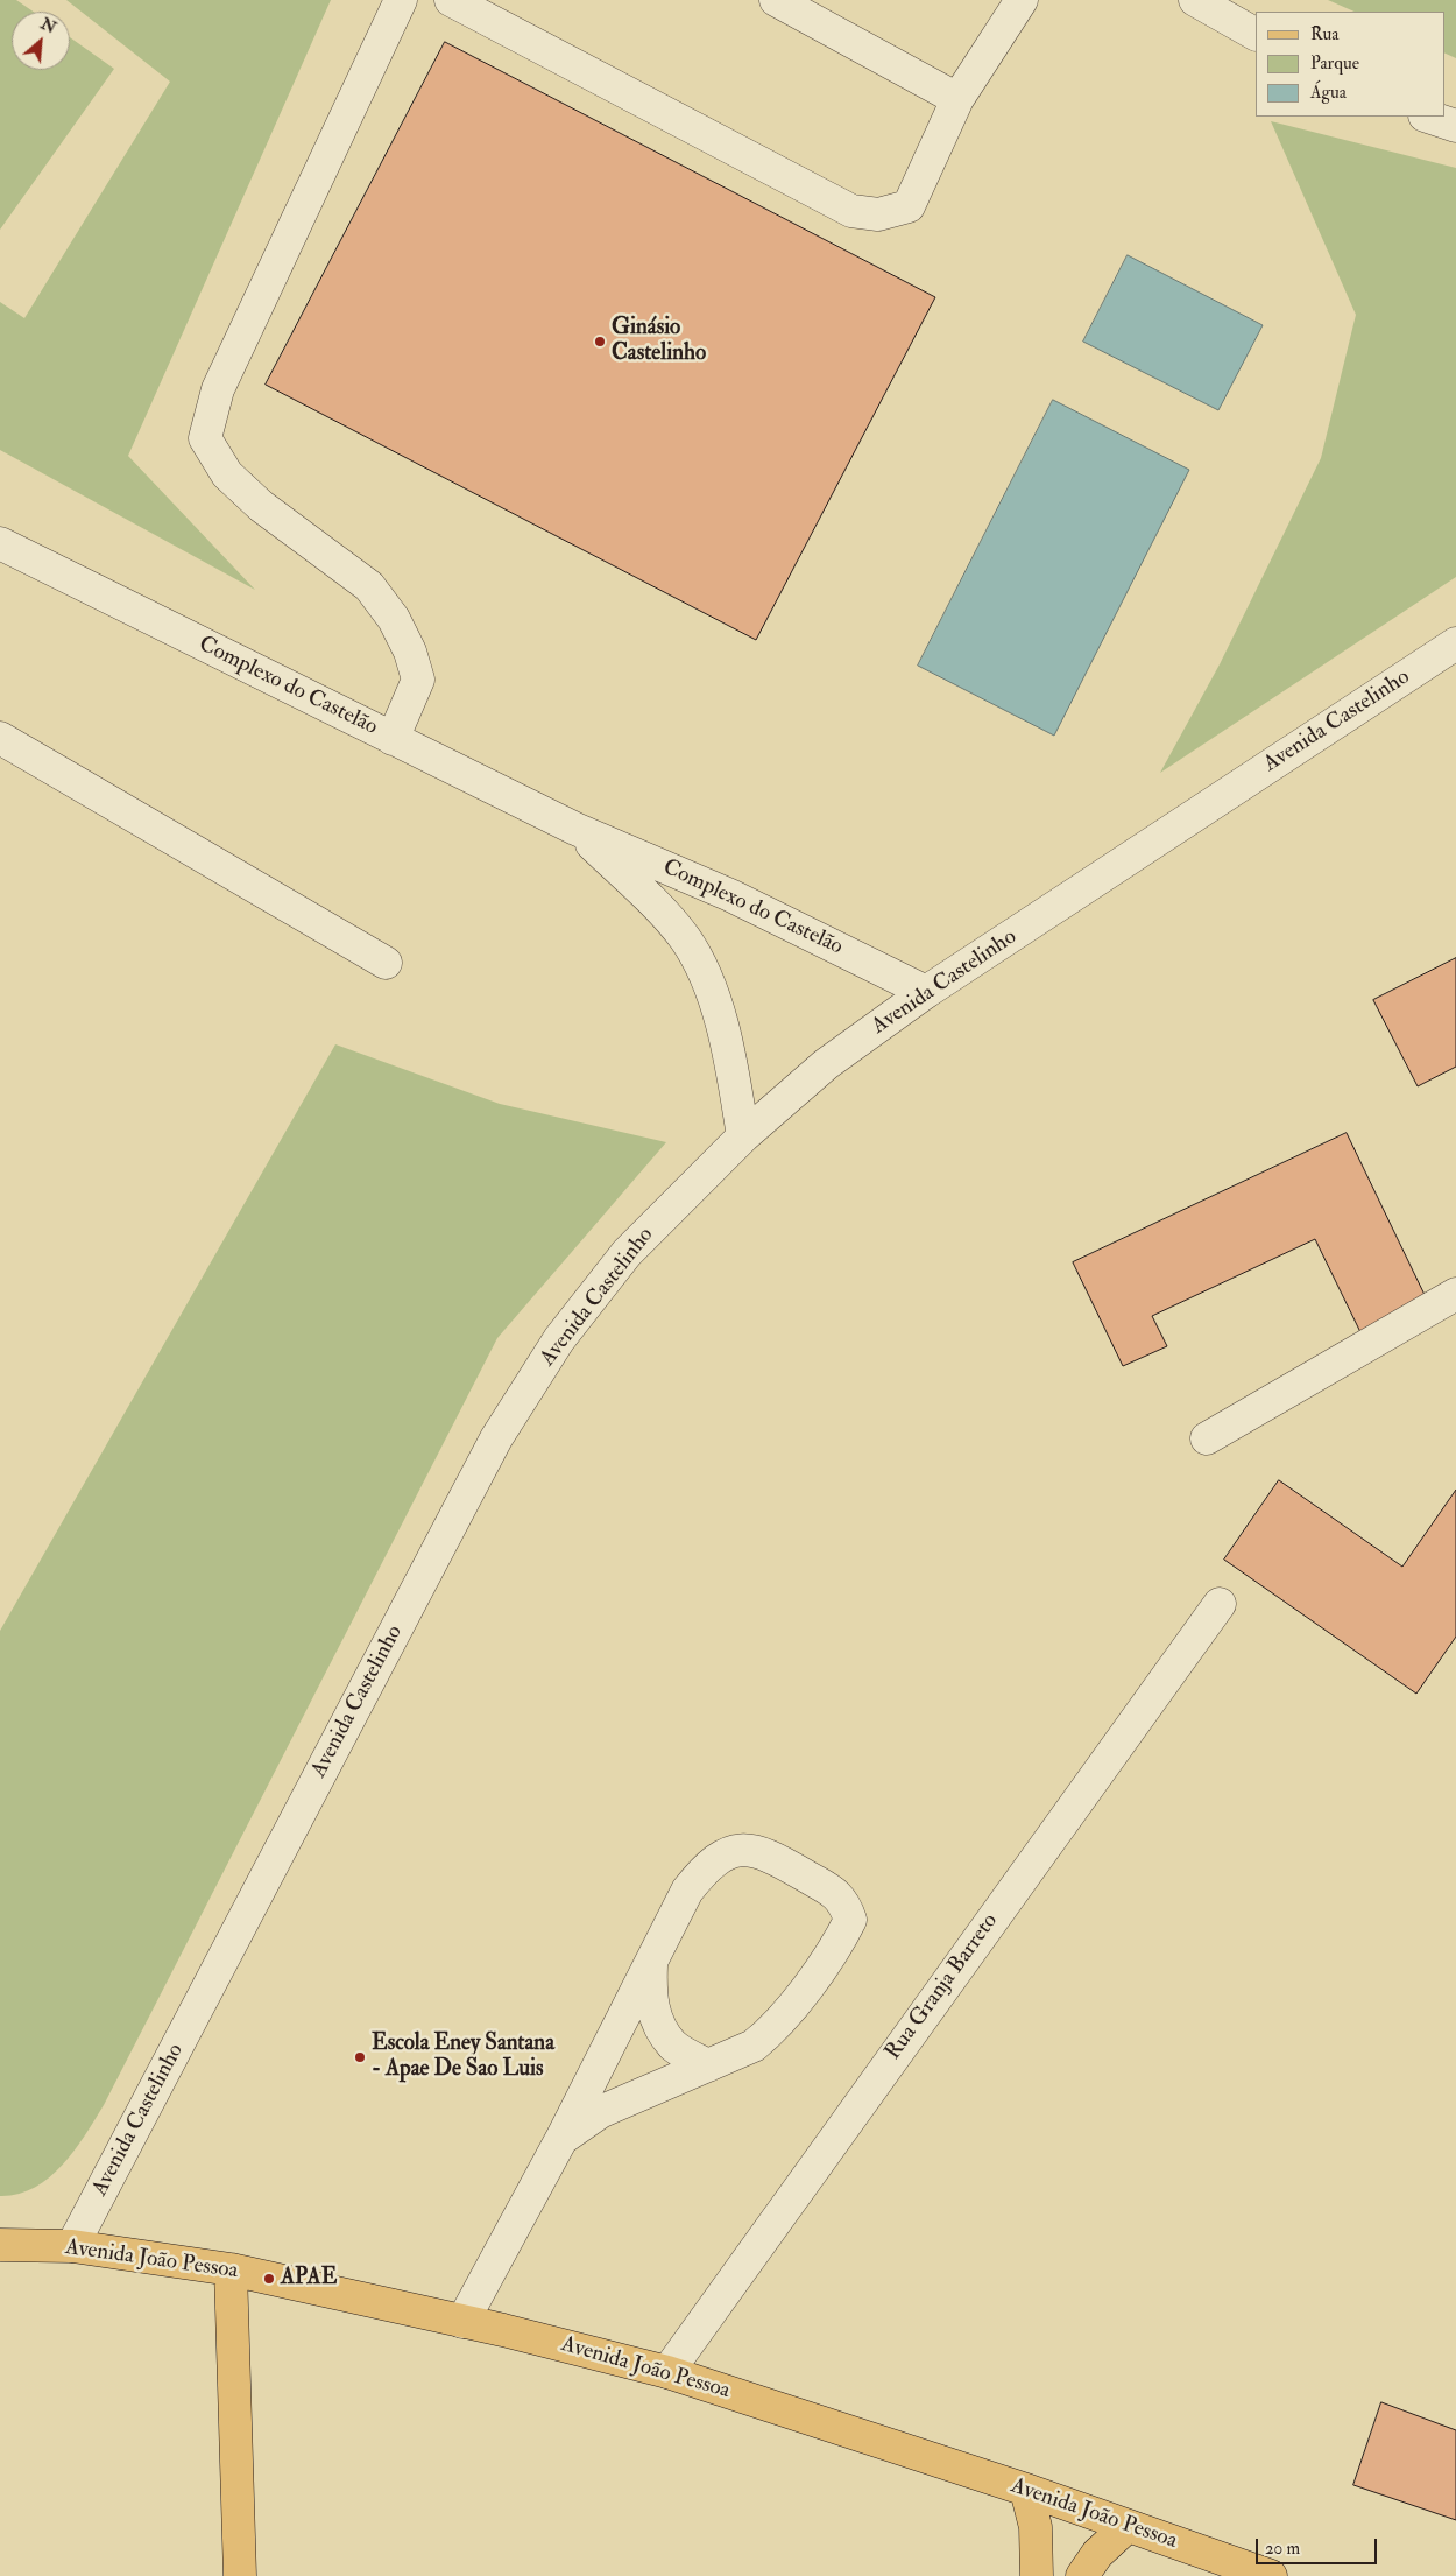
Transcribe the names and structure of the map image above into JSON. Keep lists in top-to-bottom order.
{
  "streets": {
    "main road": ["Avenida João Pessoa"],
    "street": ["Complexo do Castelão", "Avenida Castelinho", "Rua Granja Barreto"]
  },
  "crossings": [
    ["Complexo do Castelão", "Avenida Castelinho"],
    ["Avenida Castelinho", "Avenida João Pessoa"],
    ["Rua Granja Barreto", "Avenida João Pessoa"]
  ],
  "places": ["Ginásio Castelinho", "Escola Eney Santana - Apae De Sao Luis", "APAE"],
  "legend": ["Rua", "Parque", "Água"],
  "scale_bar": "20 m",
  "north": "top right"
}
